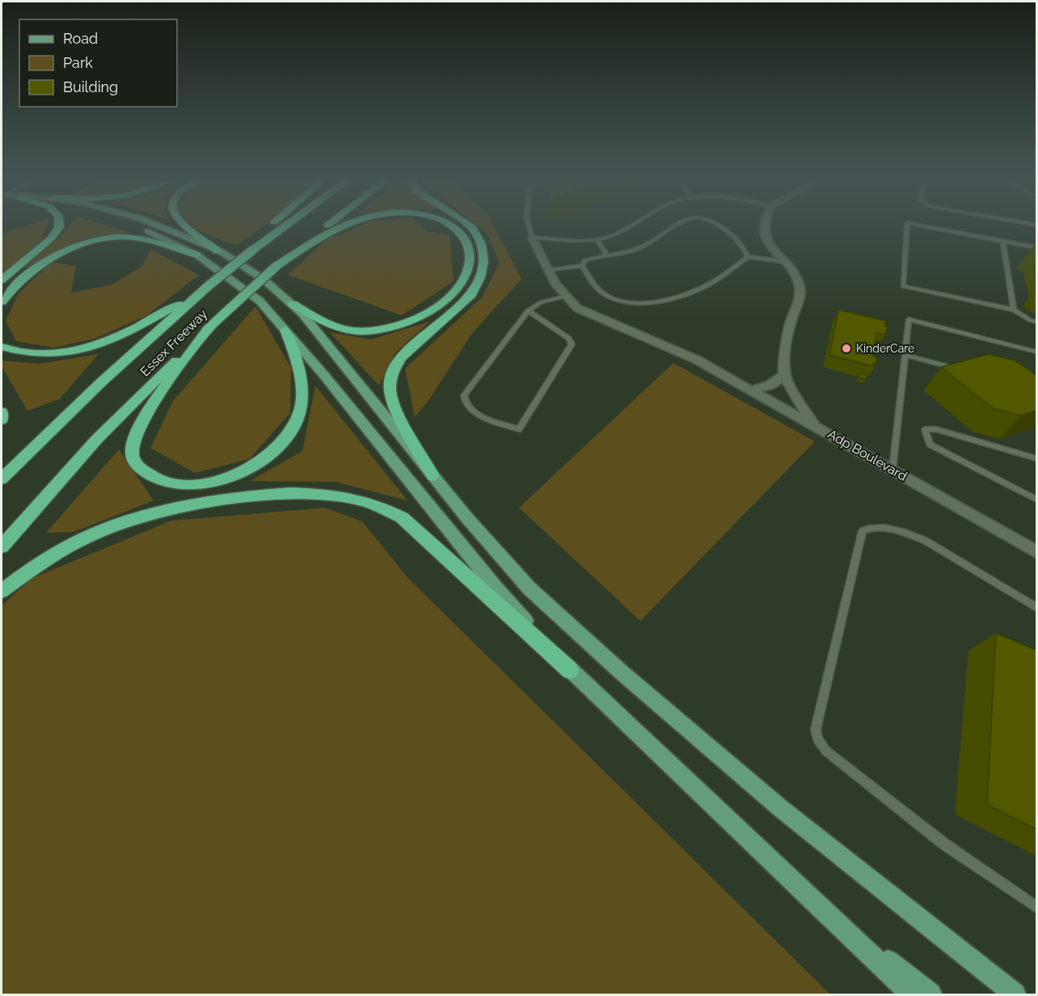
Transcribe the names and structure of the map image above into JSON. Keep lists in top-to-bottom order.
{
  "streets": {
    "highway": ["Essex Freeway"],
    "street": ["Adp Boulevard"]
  },
  "places": ["KinderCare"],
  "legend": ["Road", "Park", "Building"]
}
